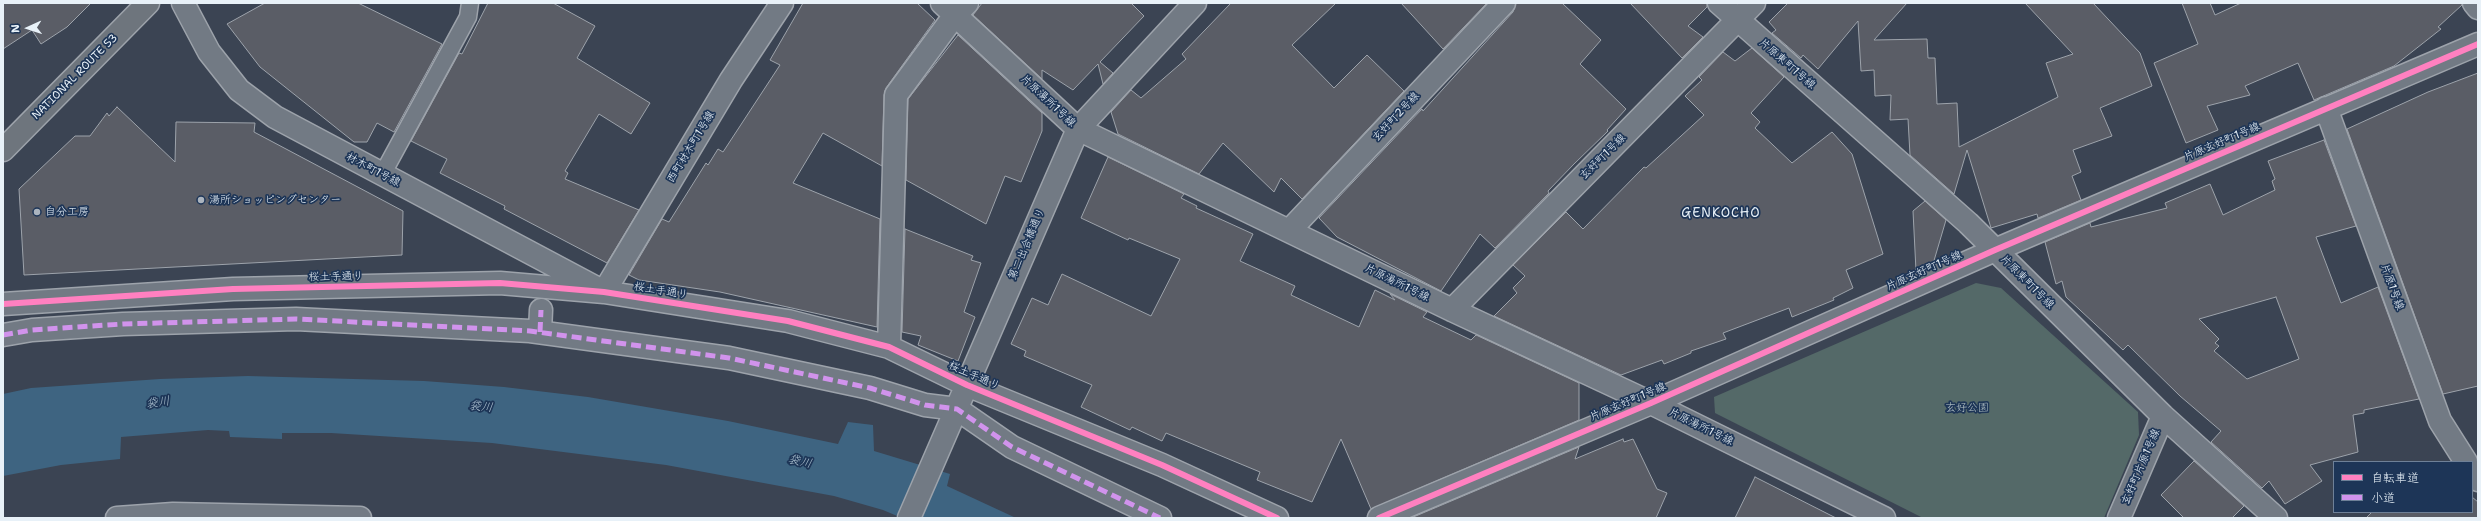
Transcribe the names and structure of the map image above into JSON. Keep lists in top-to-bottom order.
{
  "streets": {
    "highway": ["NATIONAL ROUTE 53"],
    "street": [
      "片原東町1号線",
      "片原湯所1号線",
      "玄好町2号線",
      "片原玄好町1号線",
      "西町材木町1号線",
      "玄好町1号線",
      "材木町1号線",
      "第二出合橋通り",
      "桜土手通り",
      "片原1号線",
      "玄好町片原1号線"
    ]
  },
  "crossings": [
    ["片原東町1号線", "片原玄好町1号線"],
    ["片原東町1号線", "玄好町1号線"],
    ["片原東町1号線", "玄好町片原1号線"],
    ["片原湯所1号線", "玄好町2号線"],
    ["片原湯所1号線", "片原玄好町1号線"],
    ["片原湯所1号線", "玄好町1号線"],
    ["片原湯所1号線", "第二出合橋通り"],
    ["片原玄好町1号線", "片原1号線"],
    ["西町材木町1号線", "材木町1号線"],
    ["西町材木町1号線", "桜土手通り"],
    ["材木町1号線", "桜土手通り"],
    ["第二出合橋通り", "桜土手通り"]
  ],
  "districts": ["GENKOCHO"],
  "water": ["袋川"],
  "parks": ["玄好公園"],
  "places": ["湯所ショッピングセンター", "自分工房"],
  "legend": ["自転車道", "小道"],
  "north": "left"
}
